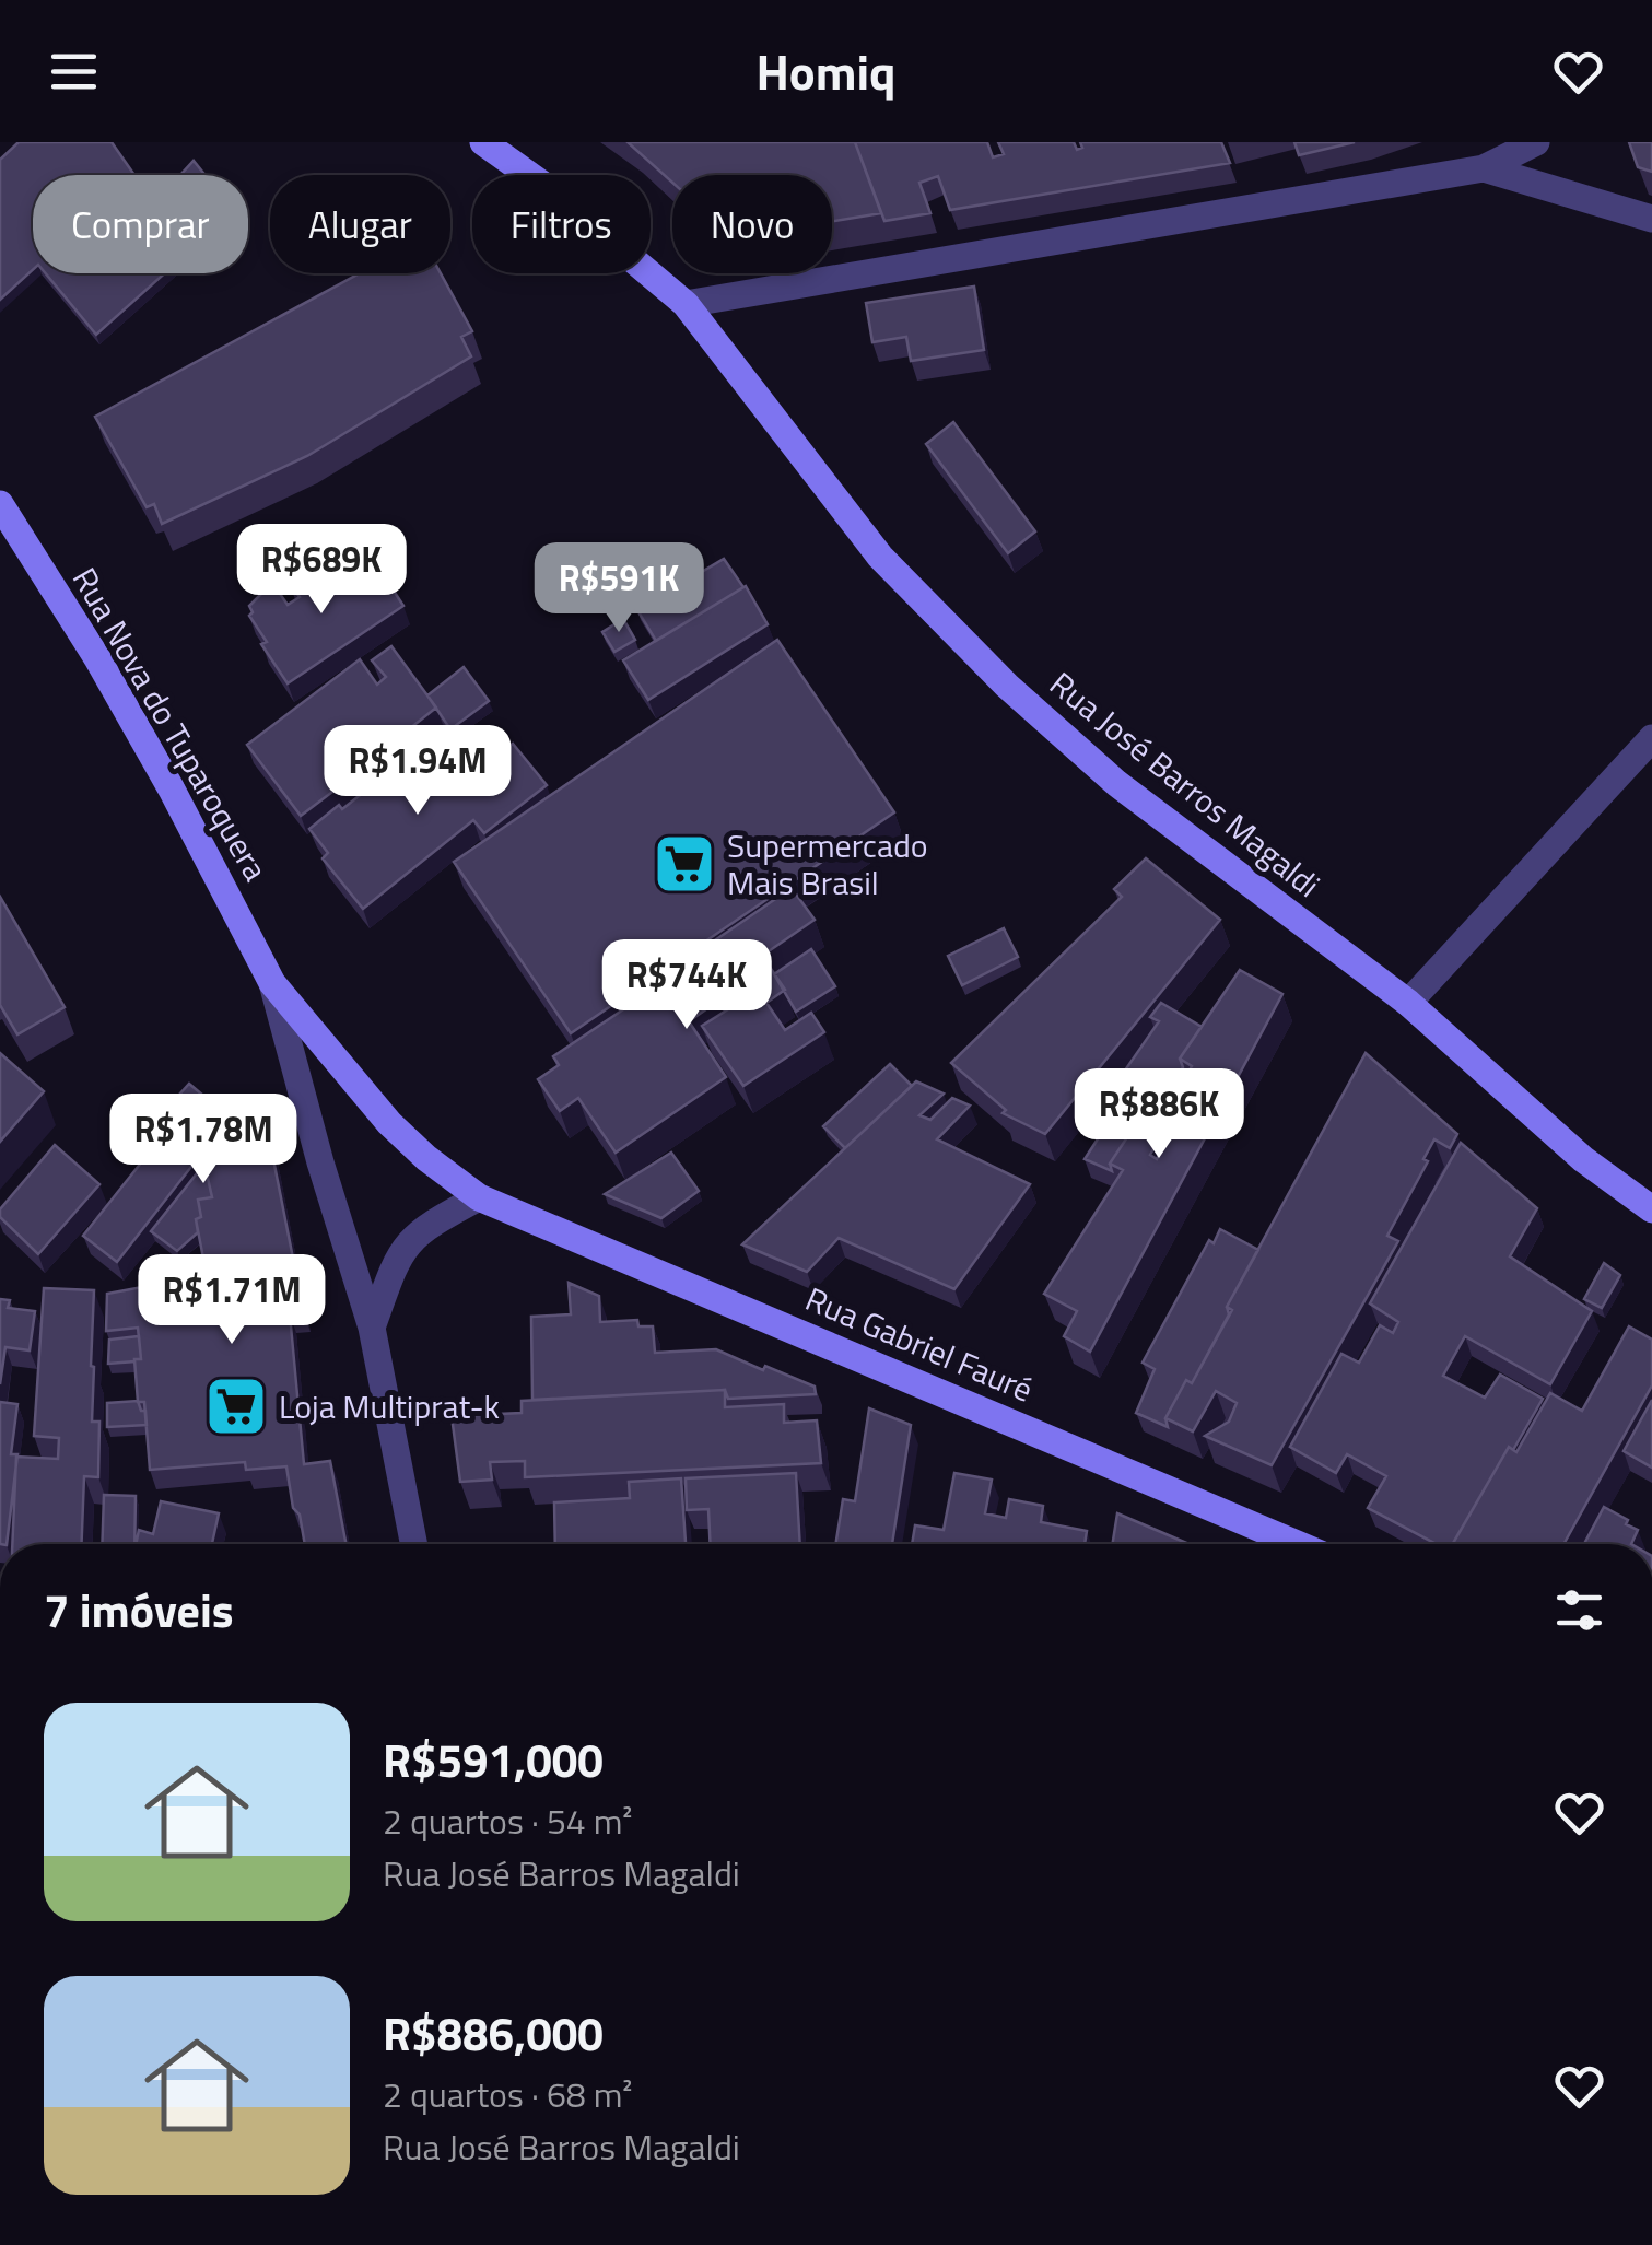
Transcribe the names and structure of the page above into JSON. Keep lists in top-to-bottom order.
{
  "streets": {
    "main road": ["Rua Nova do Tuparoquera", "Rua José Barros Magaldi", "Rua Gabriel Fauré"]
  },
  "crossings": [
    ["Rua Nova do Tuparoquera", "Rua Gabriel Fauré"]
  ],
  "places": {
    "supermarket": ["Supermercado Mais Brasil", "Loja Multiprat-k"]
  },
  "page": {
    "header": "Homiq",
    "chip": [
      "Comprar",
      "Alugar",
      "Filtros",
      "Novo"
    ],
    "price": [
      "R$689K",
      "R$591K",
      "R$1.94M",
      "R$744K",
      "R$886K",
      "R$1.78M",
      "R$1.71M"
    ],
    "heading": "7 imóveis",
    "list": [
      {
        "name": "R$591,000",
        "note": "2 quartos · 54 m² · Rua José Barros Magaldi"
      },
      {
        "name": "R$886,000",
        "note": "2 quartos · 68 m² · Rua José Barros Magaldi"
      }
    ]
  }
}
